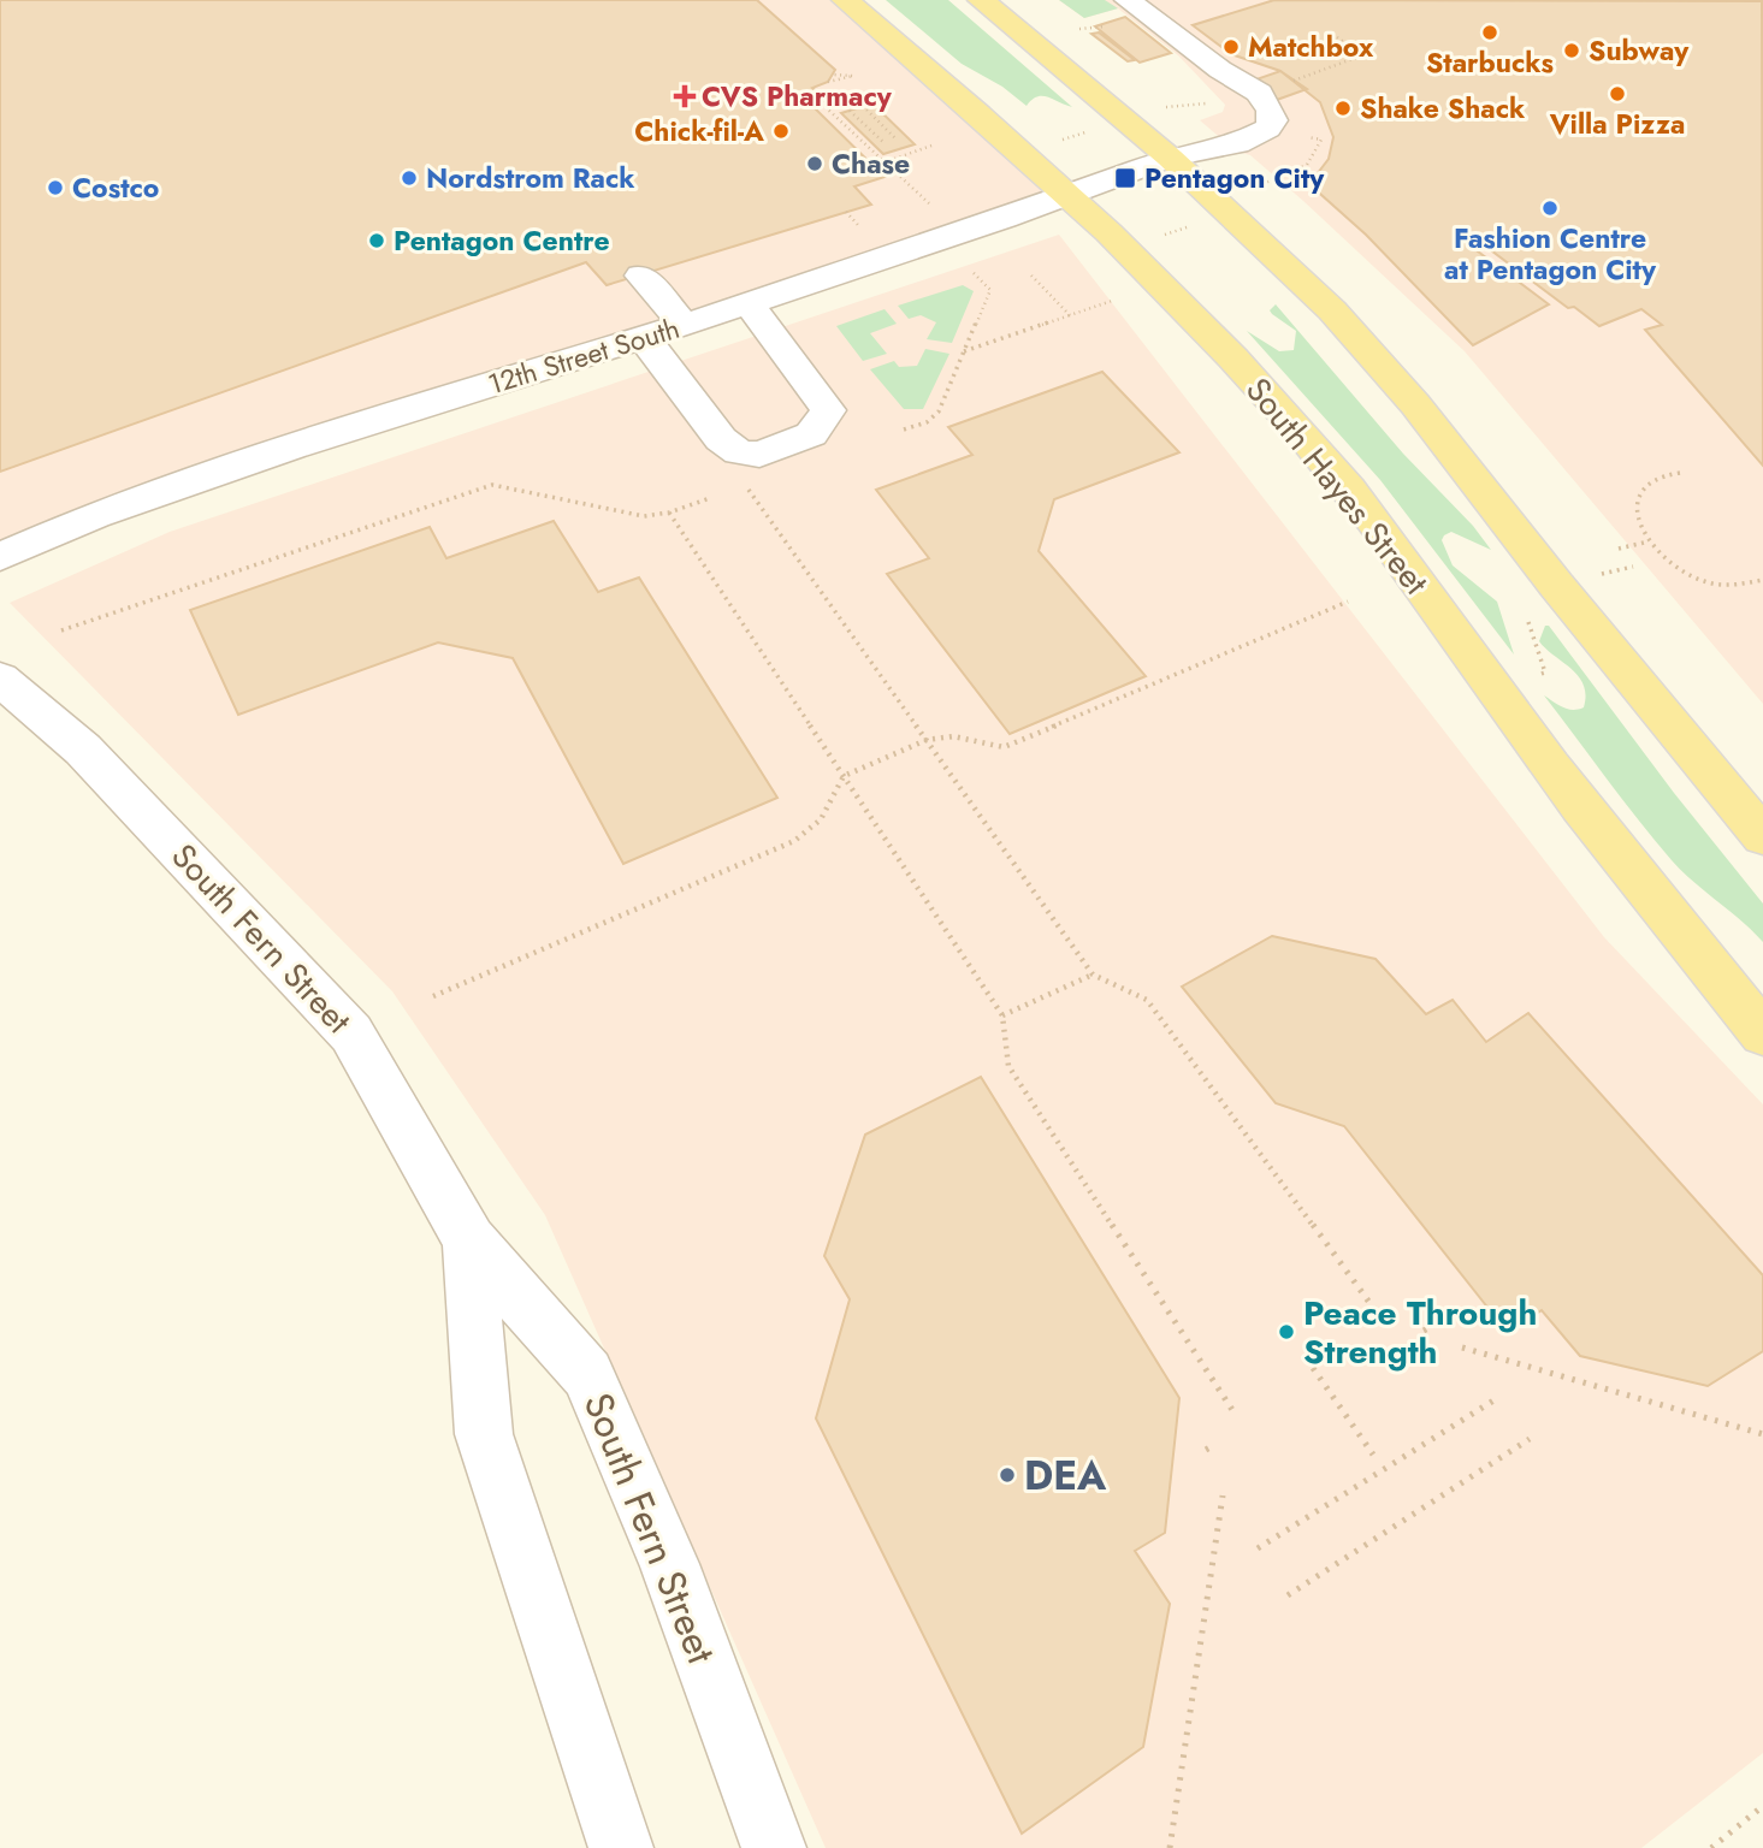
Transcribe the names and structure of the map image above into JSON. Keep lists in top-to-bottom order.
{
  "streets": {
    "main road": ["South Hayes Street"],
    "street": ["12th Street South", "South Fern Street"]
  },
  "crossings": [
    ["12th Street South", "South Hayes Street"]
  ],
  "places": {
    "other": [
      "Starbucks",
      "Matchbox",
      "Subway",
      "Villa Pizza",
      "Shake Shack",
      "Chick-fil-A",
      "Chase",
      "Nordstrom Rack",
      "Costco",
      "Fashion Centre at Pentagon City",
      "Pentagon Centre",
      "Peace Through Strength",
      "DEA"
    ],
    "health": ["CVS Pharmacy"],
    "transit": ["Pentagon City"]
  }
}
